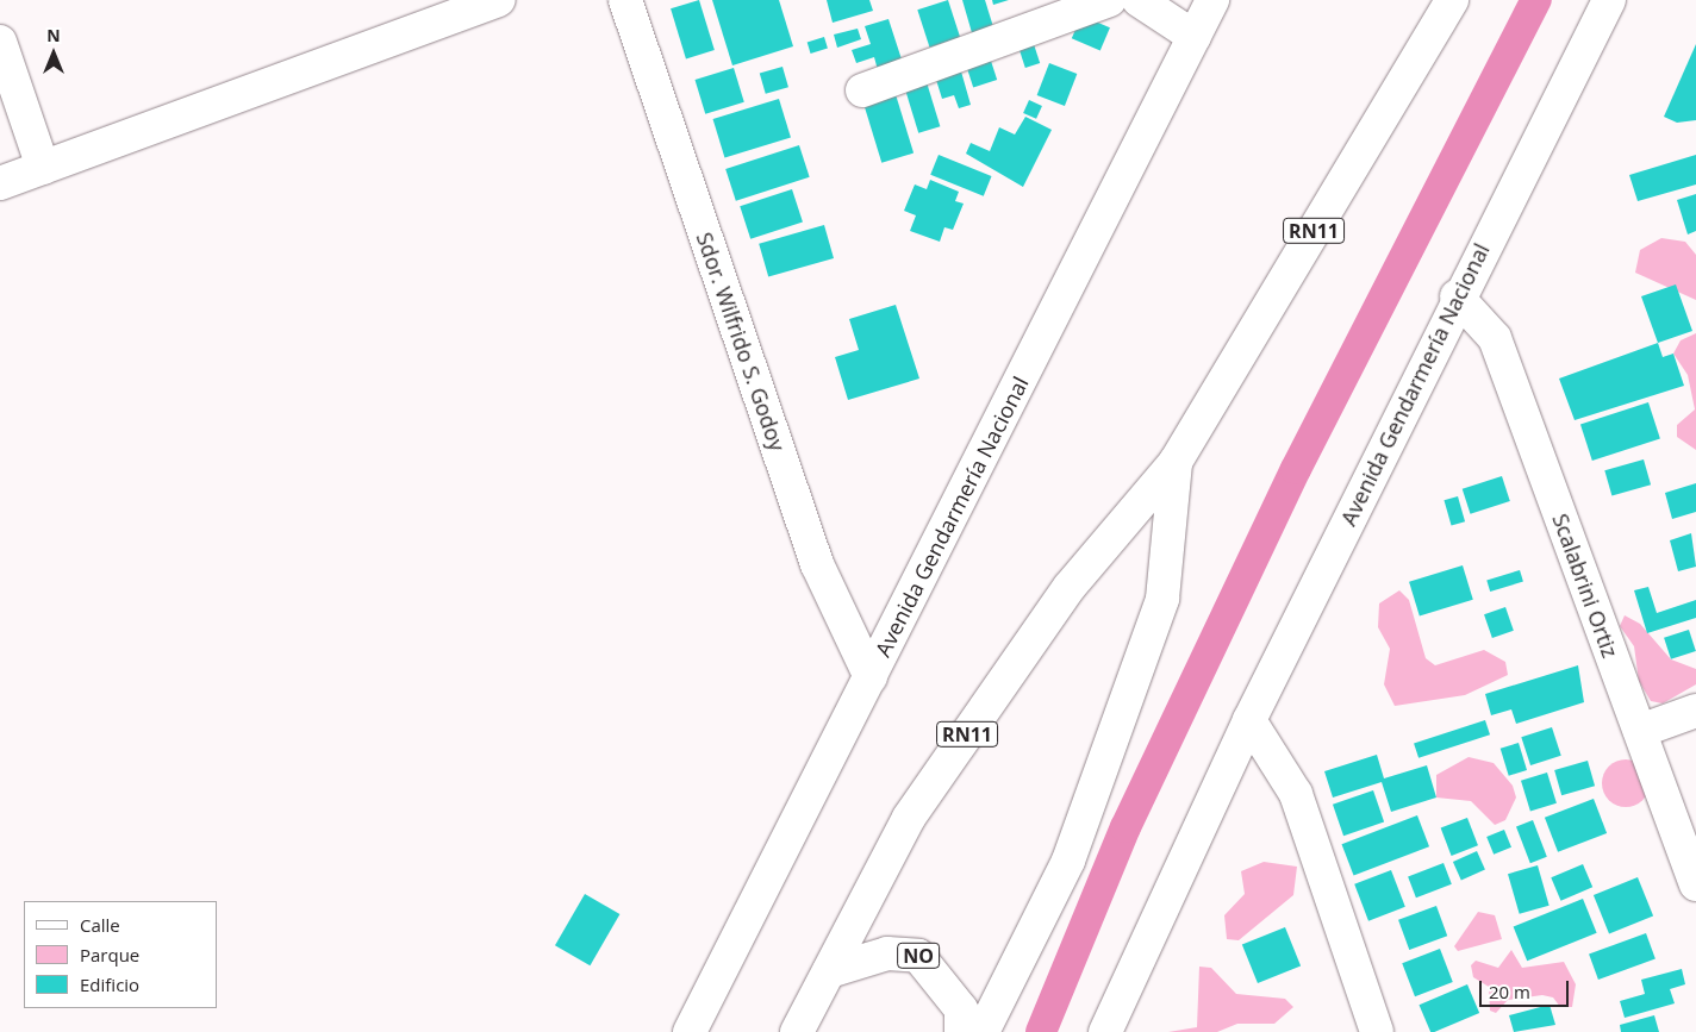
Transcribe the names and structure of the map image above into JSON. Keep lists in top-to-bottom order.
{
  "streets": {
    "main road": [
      "RN11",
      "Sdor. Wilfrido S. Godoy",
      "Avenida Gendarmería Nacional",
      "Scalabrini Ortiz",
      "NO"
    ]
  },
  "crossings": [
    ["RN11", "NO"],
    ["Sdor. Wilfrido S. Godoy", "Avenida Gendarmería Nacional"],
    ["Avenida Gendarmería Nacional", "Scalabrini Ortiz"]
  ],
  "legend": ["Calle", "Parque", "Edificio"],
  "scale_bar": "20 m",
  "north": "top"
}
